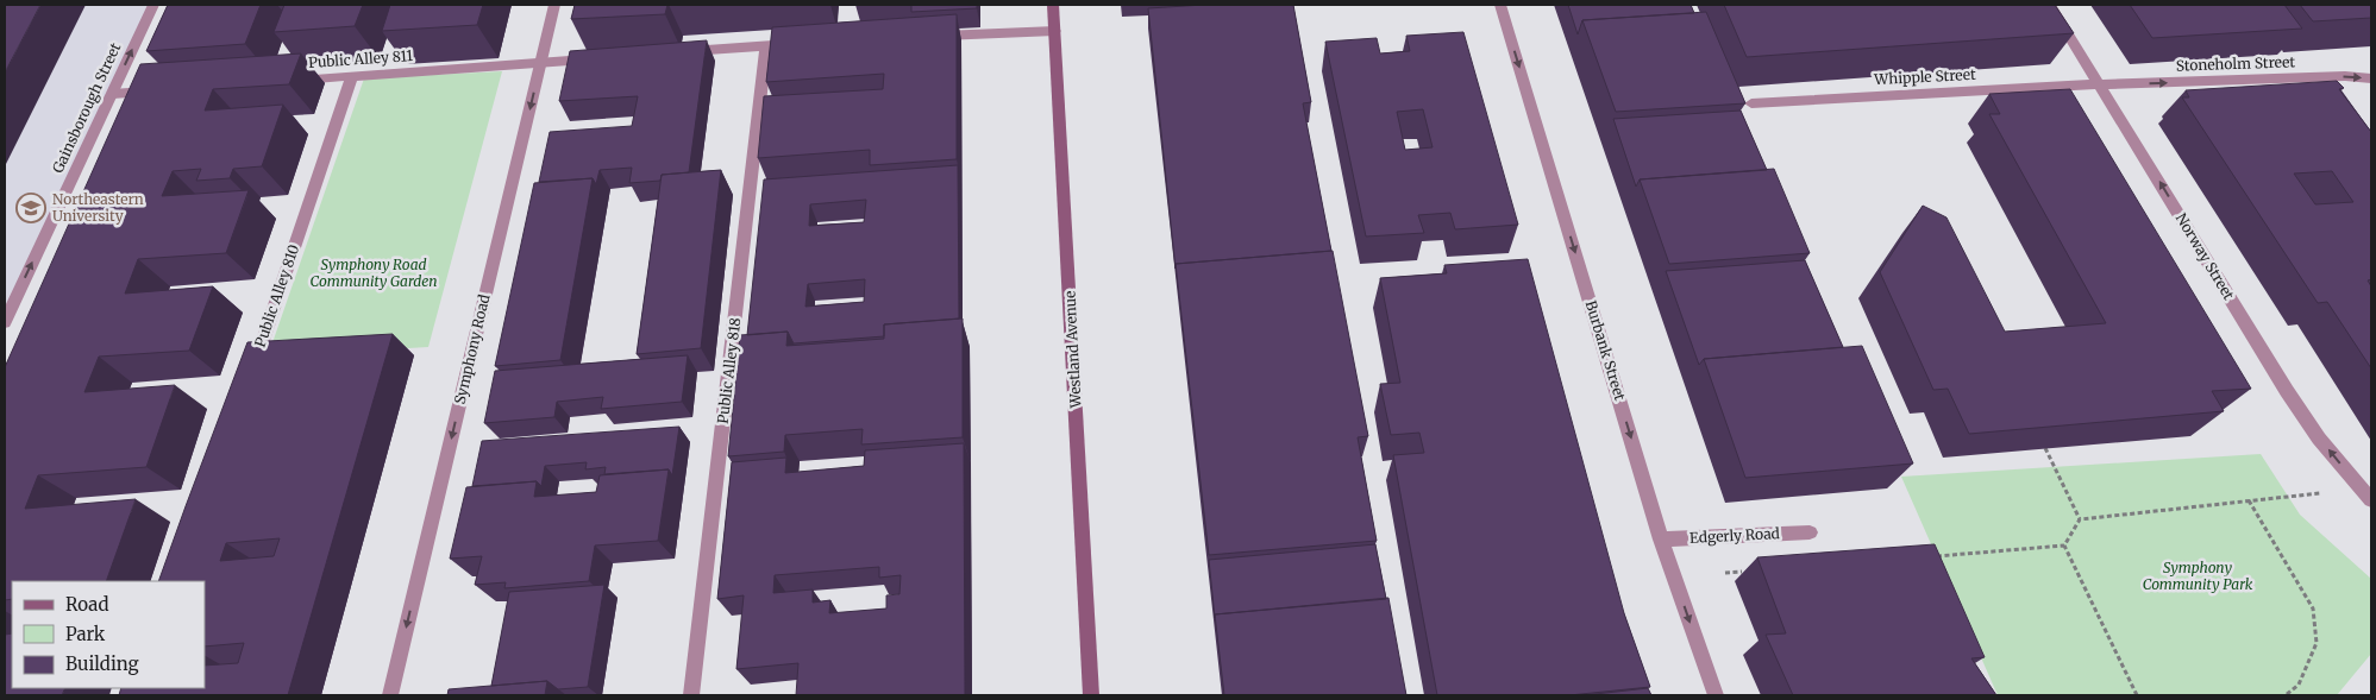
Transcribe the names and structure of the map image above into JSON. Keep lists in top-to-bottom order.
{
  "streets": {
    "main road": ["Westland Avenue"],
    "street": [
      "Public Alley 811",
      "Stoneholm Street",
      "Whipple Street",
      "Gainsborough Street",
      "Norway Street",
      "Public Alley 810",
      "Symphony Road",
      "Burbank Street",
      "Public Alley 818",
      "Edgerly Road"
    ]
  },
  "crossings": [
    ["Public Alley 811", "Public Alley 810"],
    ["Public Alley 811", "Symphony Road"],
    ["Stoneholm Street", "Whipple Street"],
    ["Stoneholm Street", "Norway Street"],
    ["Whipple Street", "Norway Street"],
    ["Burbank Street", "Edgerly Road"]
  ],
  "one_way": [
    "Stoneholm Street",
    "Gainsborough Street",
    "Norway Street",
    "Symphony Road",
    "Burbank Street"
  ],
  "parks": ["Symphony Road Community Garden", "Symphony Community Park"],
  "places": {
    "school or university": ["Northeastern University"]
  },
  "legend": ["Road", "Park", "Building"]
}
